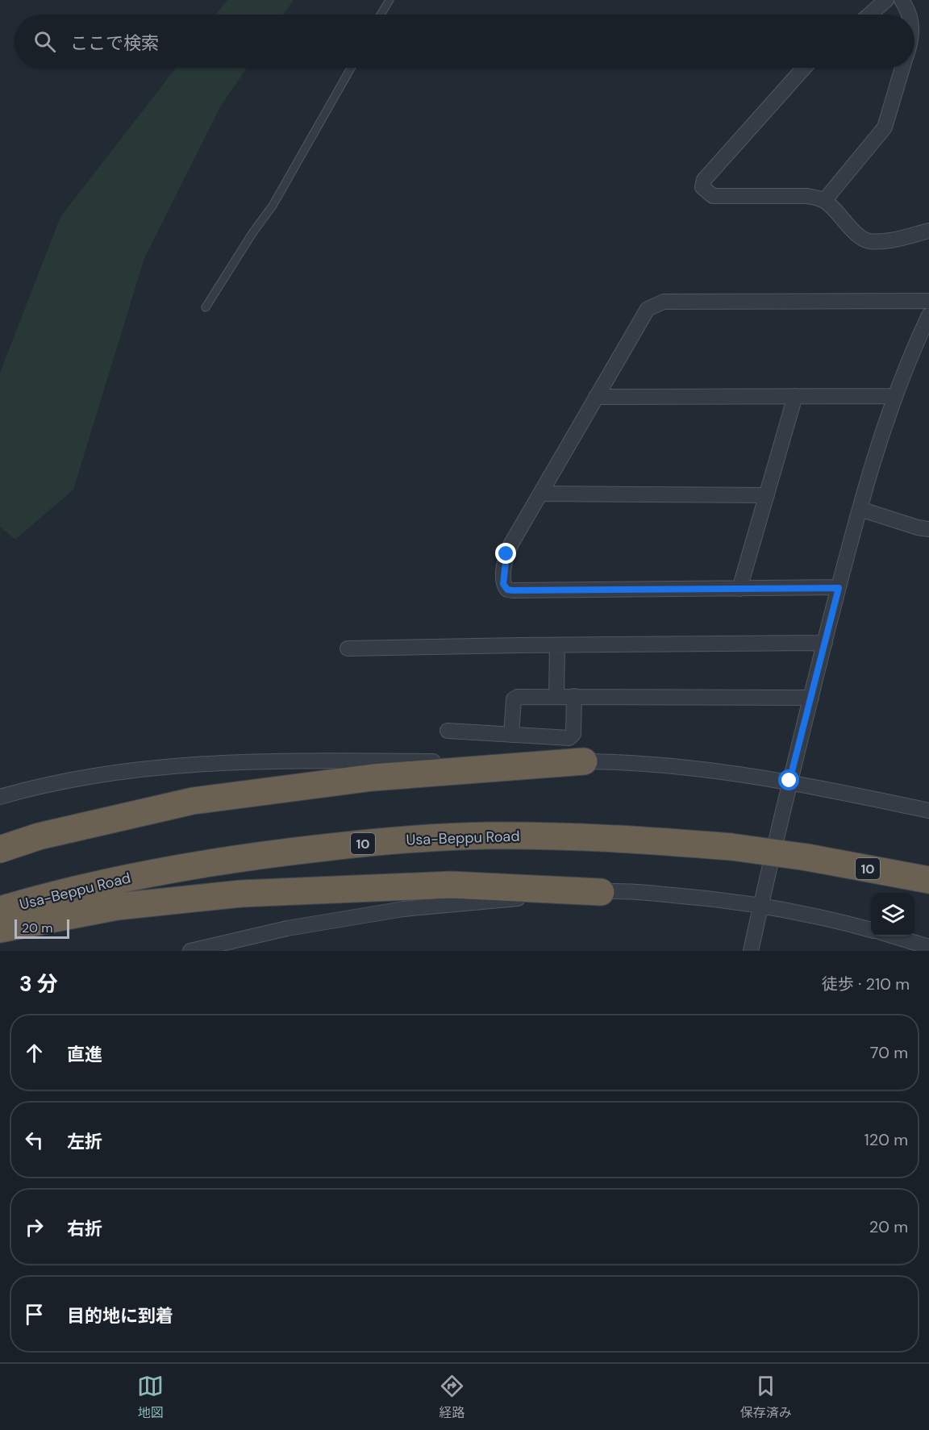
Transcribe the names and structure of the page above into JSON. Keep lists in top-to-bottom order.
{
  "streets": {
    "highway": ["Usa-Beppu Road", "10"]
  },
  "scale_bar": "20 m",
  "page": {
    "search": "ここで検索",
    "scale": "20 m",
    "heading": ["3 分", "徒歩 · 210 m"],
    "list": [
      ["直進", "70 m"],
      ["左折", "120 m"],
      ["右折", "20 m"],
      "目的地に到着"
    ],
    "nav": ["地図", "経路", "保存済み"]
  }
}
